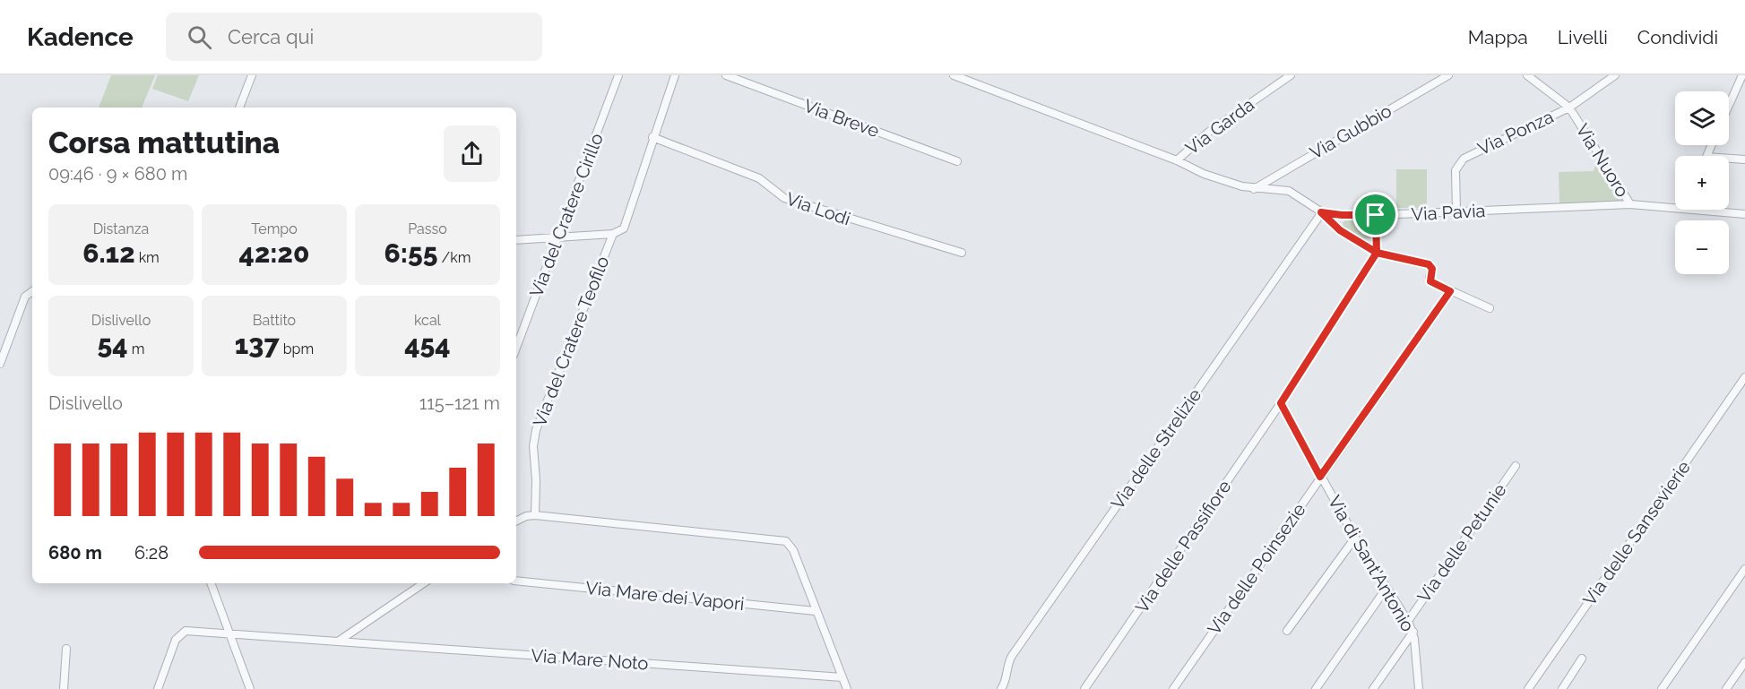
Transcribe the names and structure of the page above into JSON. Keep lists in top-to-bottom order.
{
  "streets": {
    "street": [
      "Via Breve",
      "Via Garda",
      "Via Gubbio",
      "Via Ponza",
      "Via Nuoro",
      "Via Lodi",
      "Via Pavia",
      "Via del Cratere Cirillo",
      "Via del Cratere Teofilo",
      "Via delle Strelizie",
      "Via delle Sansevierie",
      "Via delle Petunie",
      "Via delle Passifiore",
      "Via di Sant'Antonio",
      "Via delle Poinsezie",
      "Via Mare dei Vapori",
      "Via Mare Noto"
    ]
  },
  "crossings": [
    ["Via Garda", "Via Pavia"],
    ["Via Gubbio", "Via Pavia"],
    ["Via Ponza", "Via Nuoro"],
    ["Via Ponza", "Via Pavia"],
    ["Via Nuoro", "Via Pavia"],
    ["Via Lodi", "Via del Cratere Teofilo"],
    ["Via Pavia", "Via delle Strelizie"],
    ["Via delle Petunie", "Via di Sant'Antonio"],
    ["Via delle Passifiore", "Via di Sant'Antonio"],
    ["Via di Sant'Antonio", "Via delle Poinsezie"]
  ],
  "page": {
    "header": "Kadence",
    "search": "Cerca qui",
    "nav": ["Mappa", "Livelli", "Condividi"],
    "map_buttons": ["+", "−"],
    "heading": ["Corsa mattutina", "09:46 · 9 × 680 m"],
    "stats": [
      ["Distanza", "6.12 km"],
      ["Tempo", "42:20"],
      ["Passo", "6:55 /km"],
      ["Dislivello", "54 m"],
      ["Battito", "137 bpm"],
      ["kcal", "454"]
    ],
    "chart": ["Dislivello", "115–121 m"],
    "list": [
      {
        "name": "680 m",
        "note": "6:28"
      }
    ]
  }
}
